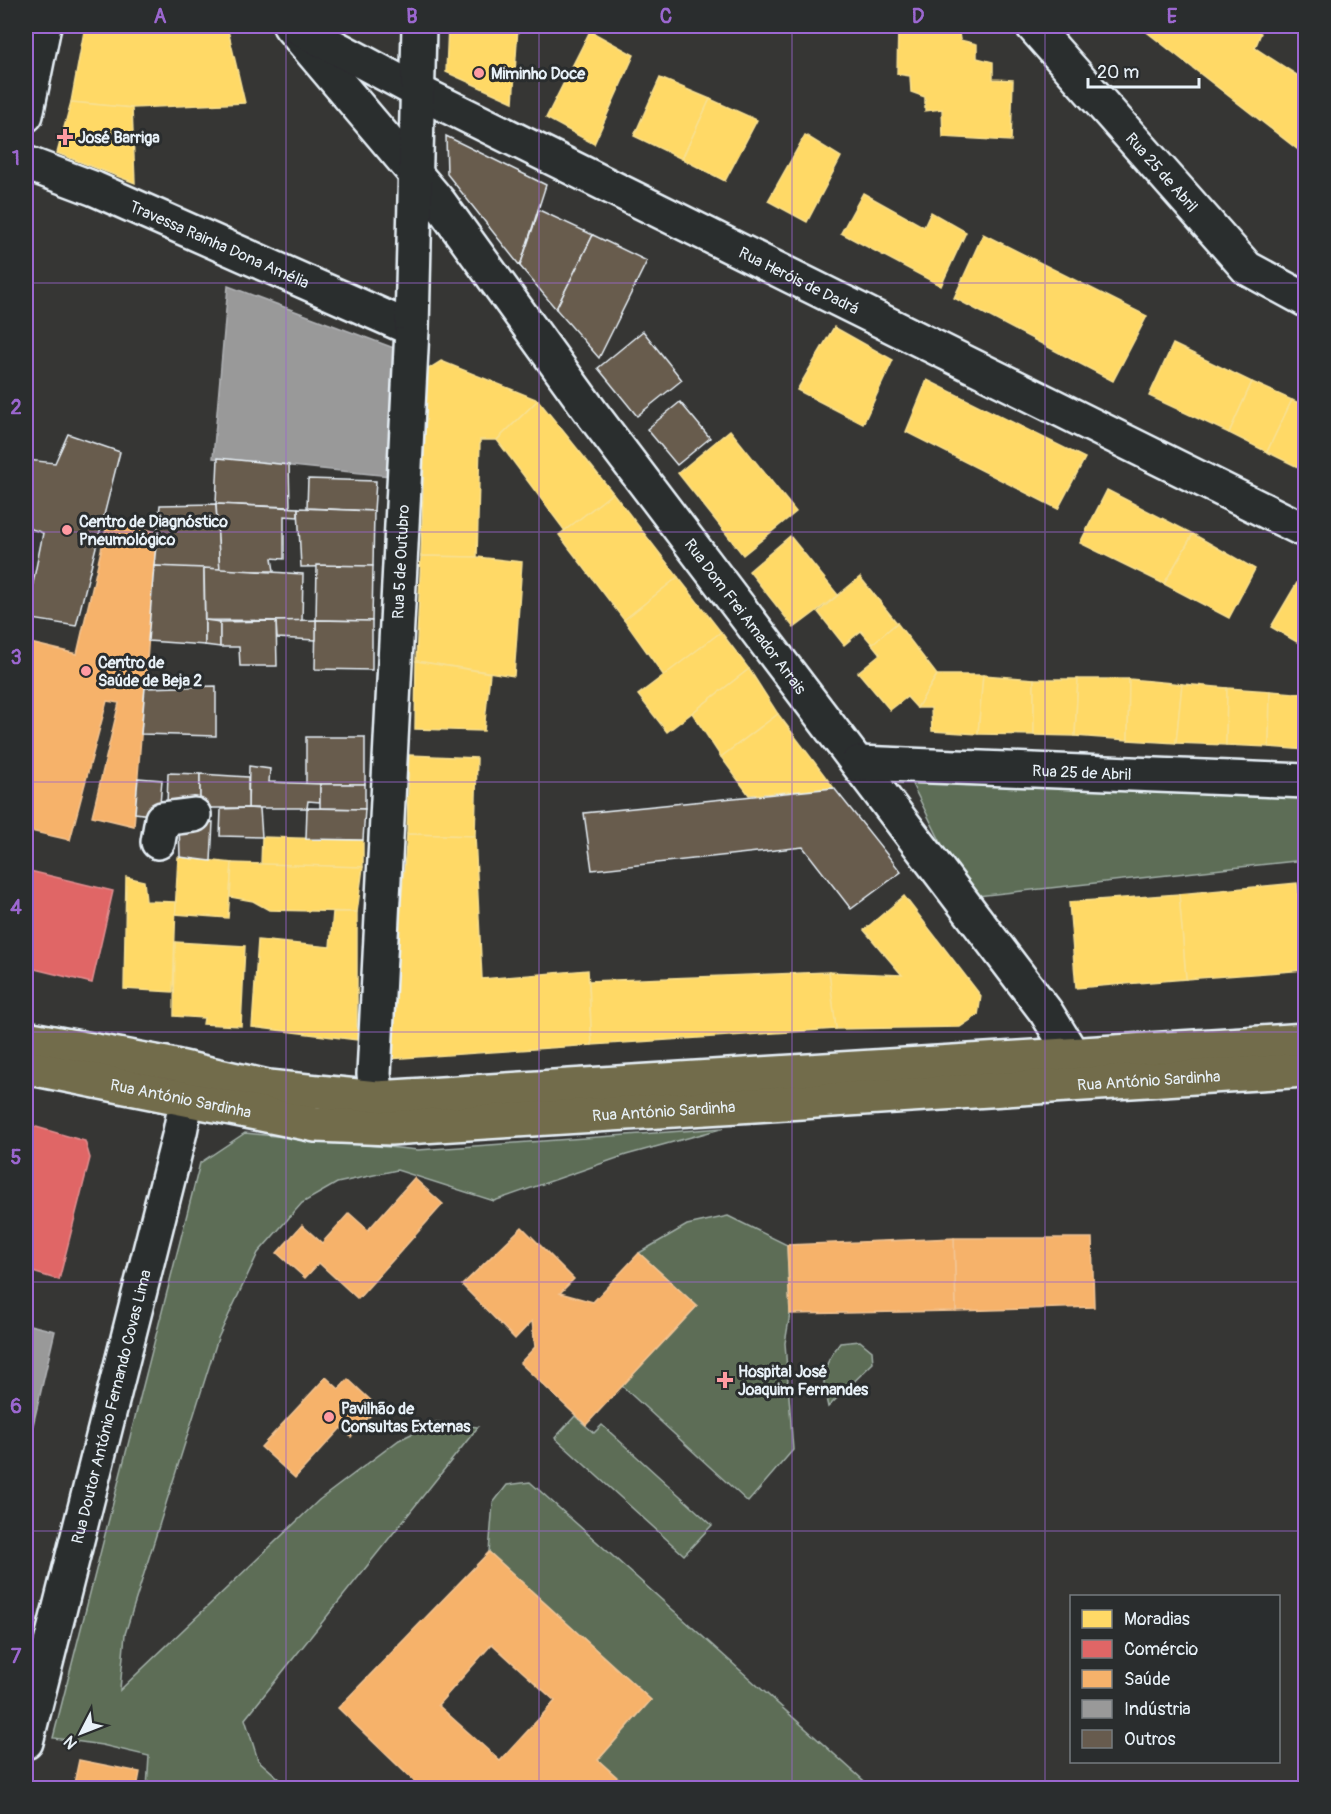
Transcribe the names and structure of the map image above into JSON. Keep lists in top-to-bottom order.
{
  "streets": {
    "main road": ["Rua António Sardinha"],
    "street": [
      "Rua 25 de Abril",
      "Travessa Rainha Dona Amélia",
      "Rua Heróis de Dadrá",
      "Rua 5 de Outubro",
      "Rua Dom Frei Amador Arrais",
      "Rua Doutor António Fernando Covas Lima"
    ]
  },
  "crossings": [
    ["Rua 25 de Abril", "Rua Dom Frei Amador Arrais"],
    ["Travessa Rainha Dona Amélia", "Rua 5 de Outubro"],
    ["Rua Heróis de Dadrá", "Rua 5 de Outubro"],
    ["Rua 5 de Outubro", "Rua Dom Frei Amador Arrais"],
    ["Rua 5 de Outubro", "Rua António Sardinha"],
    ["Rua Dom Frei Amador Arrais", "Rua António Sardinha"],
    ["Rua António Sardinha", "Rua Doutor António Fernando Covas Lima"]
  ],
  "places": {
    "other": [
      "Miminho Doce",
      "Centro de Diagnóstico Pneumológico",
      "Centro de Saúde de Beja 2",
      "Pavilhão de Consultas Externas"
    ],
    "health": ["José Barriga", "Hospital José Joaquim Fernandes"]
  },
  "legend": [
    "Moradias",
    "Comércio",
    "Saúde",
    "Indústria",
    "Outros"
  ],
  "scale_bar": "20 m",
  "north": "bottom left",
  "grid": {
    "columns": [
      "A",
      "B",
      "C",
      "D",
      "E"
    ],
    "rows": [
      "1",
      "2",
      "3",
      "4",
      "5",
      "6",
      "7"
    ]
  }
}
